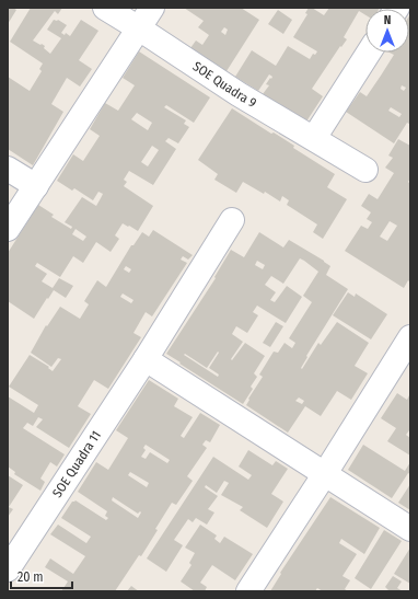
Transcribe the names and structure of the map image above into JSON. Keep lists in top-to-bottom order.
{
  "streets": {
    "street": ["SOE Quadra 9", "SOE Quadra 11"]
  },
  "scale_bar": "20 m",
  "north": "top"
}
